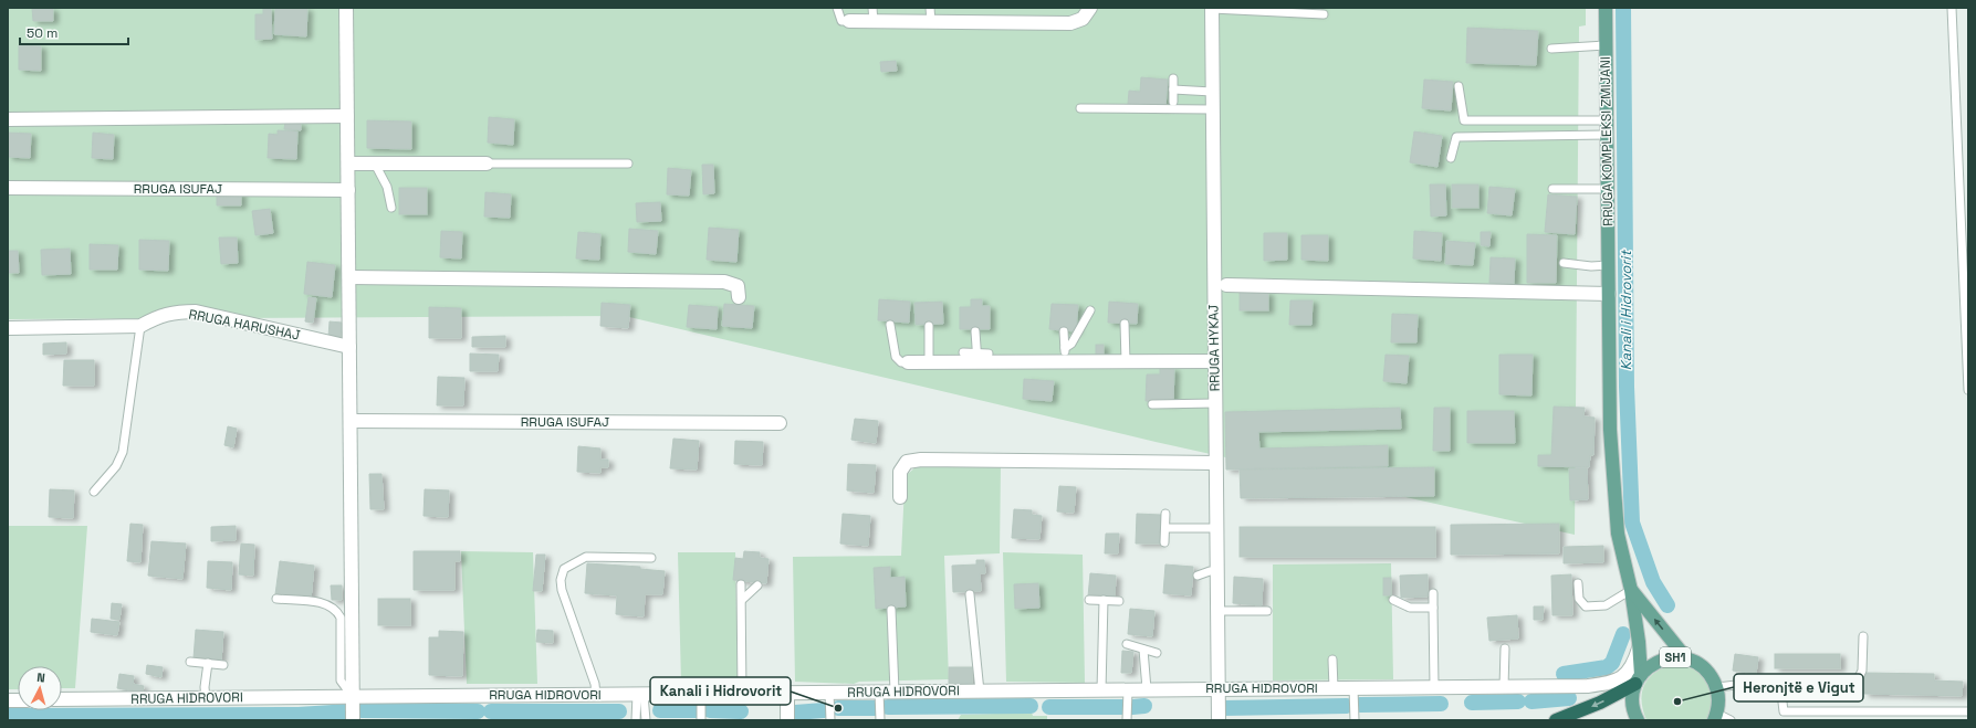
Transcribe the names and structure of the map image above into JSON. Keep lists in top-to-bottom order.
{
  "streets": {
    "main road": ["RRUGA KOMPLEKSI ZMIJANI", "SH1"],
    "street": [
      "RRUGA ISUFAJ",
      "RRUGA HARUSHAJ",
      "RRUGA HYKAJ",
      "RRUGA HIDROVORI"
    ]
  },
  "crossings": [
    ["RRUGA KOMPLEKSI ZMIJANI", "SH1"],
    ["RRUGA KOMPLEKSI ZMIJANI", "RRUGA HIDROVORI"],
    ["RRUGA HYKAJ", "RRUGA HIDROVORI"],
    ["SH1", "RRUGA HIDROVORI"]
  ],
  "water": ["Kanali i Hidrovorit"],
  "places": ["Heronjtë e Vigut", "Kanali i Hidrovorit"],
  "scale_bar": "50 m",
  "north": "top"
}
